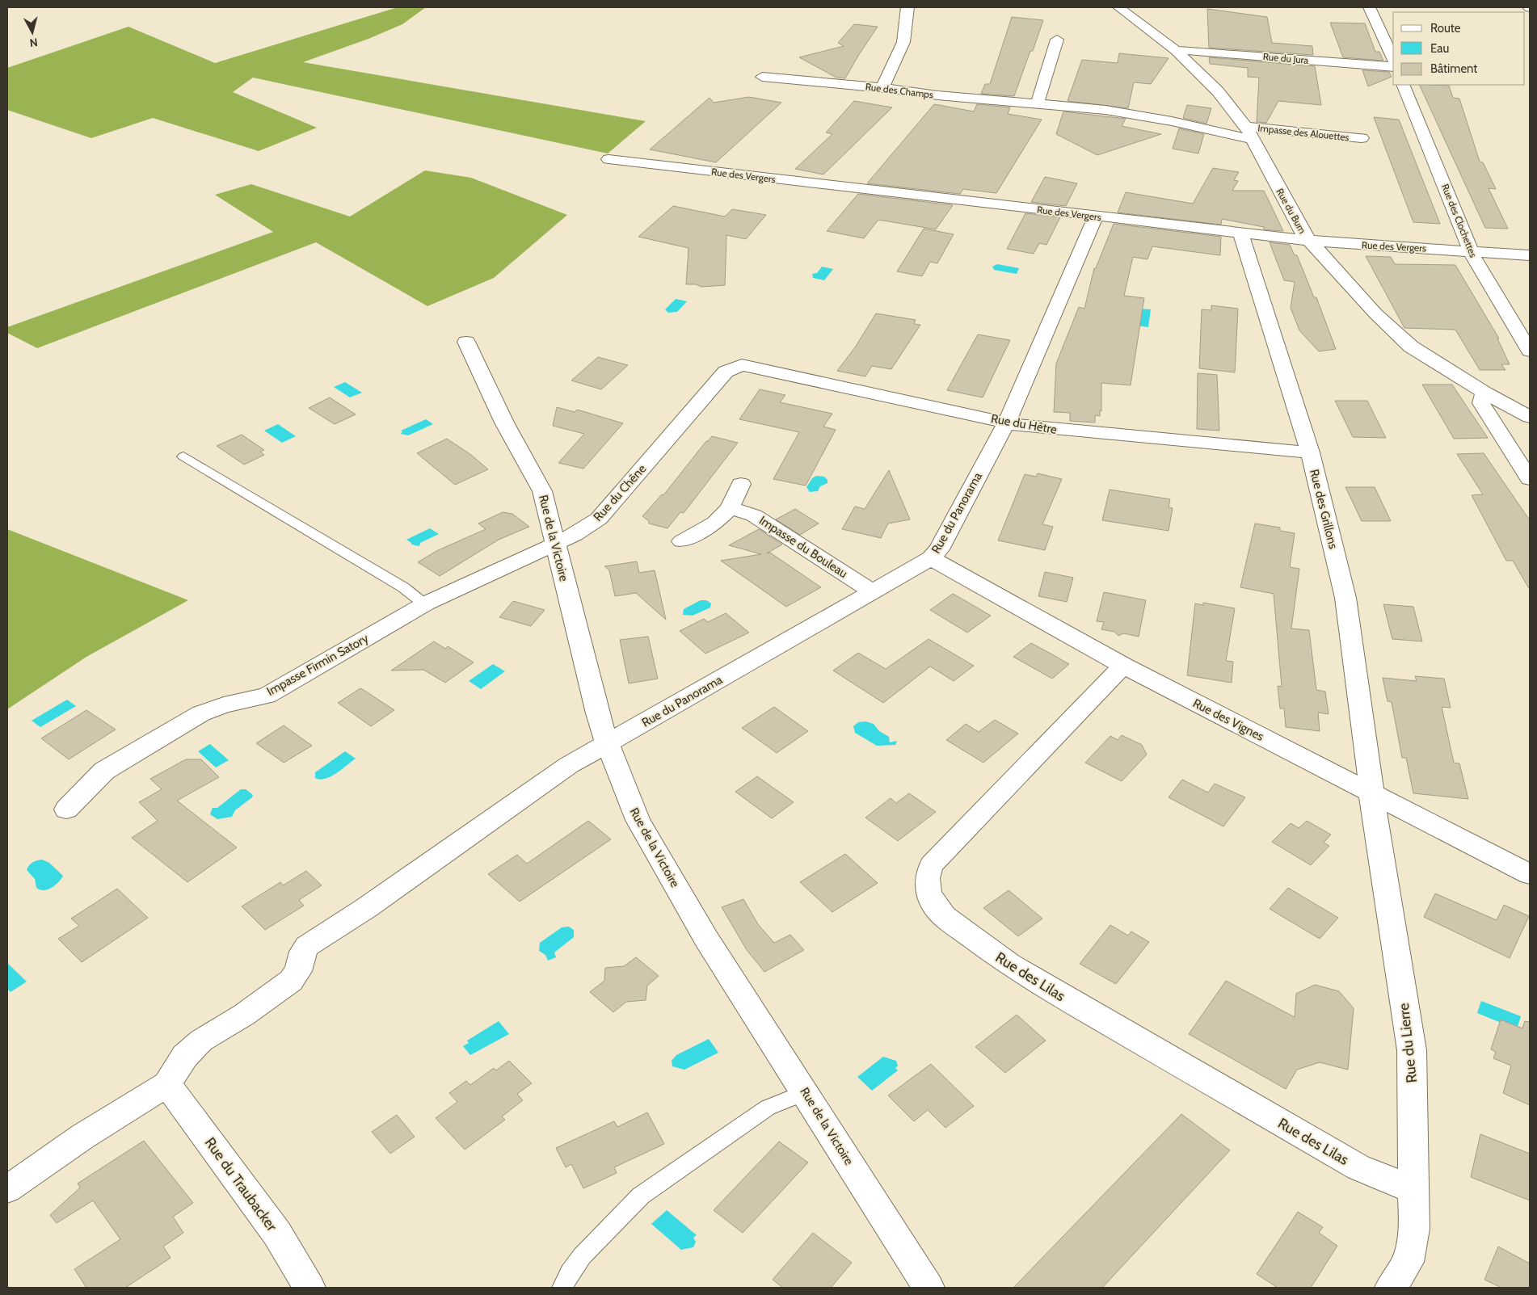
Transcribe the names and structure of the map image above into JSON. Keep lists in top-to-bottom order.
{
  "streets": {
    "street": [
      "Rue du Jura",
      "Rue des Champs",
      "Impasse des Alouettes",
      "Rue des Vergers",
      "Rue du Burn",
      "Rue des Clochettes",
      "Rue du Hêtre",
      "Rue du Chêne",
      "Rue des Grillons",
      "Rue du Panorama",
      "Rue de la Victoire",
      "Impasse du Bouleau",
      "Impasse Firmin Satory",
      "Rue des Vignes",
      "Rue des Lilas",
      "Rue du Lierre",
      "Rue du Traubacker"
    ]
  },
  "crossings": [
    ["Rue du Jura", "Rue du Burn"],
    ["Rue des Champs", "Impasse des Alouettes"],
    ["Rue des Champs", "Rue du Burn"],
    ["Impasse des Alouettes", "Rue du Burn"],
    ["Rue des Vergers", "Rue du Burn"],
    ["Rue des Vergers", "Rue des Clochettes"],
    ["Rue des Vergers", "Rue des Grillons"],
    ["Rue des Vergers", "Rue du Panorama"],
    ["Rue du Hêtre", "Rue du Chêne"],
    ["Rue du Hêtre", "Rue des Grillons"],
    ["Rue du Hêtre", "Rue du Panorama"],
    ["Rue du Chêne", "Rue de la Victoire"],
    ["Rue du Chêne", "Impasse Firmin Satory"],
    ["Rue des Grillons", "Rue des Vignes"],
    ["Rue des Grillons", "Rue du Lierre"],
    ["Rue du Panorama", "Rue de la Victoire"],
    ["Rue du Panorama", "Impasse du Bouleau"],
    ["Rue du Panorama", "Rue des Vignes"],
    ["Rue du Panorama", "Rue du Traubacker"],
    ["Rue des Vignes", "Rue des Lilas"],
    ["Rue des Vignes", "Rue du Lierre"],
    ["Rue des Lilas", "Rue du Lierre"]
  ],
  "legend": ["Route", "Eau", "Bâtiment"],
  "north": "bottom"
}
